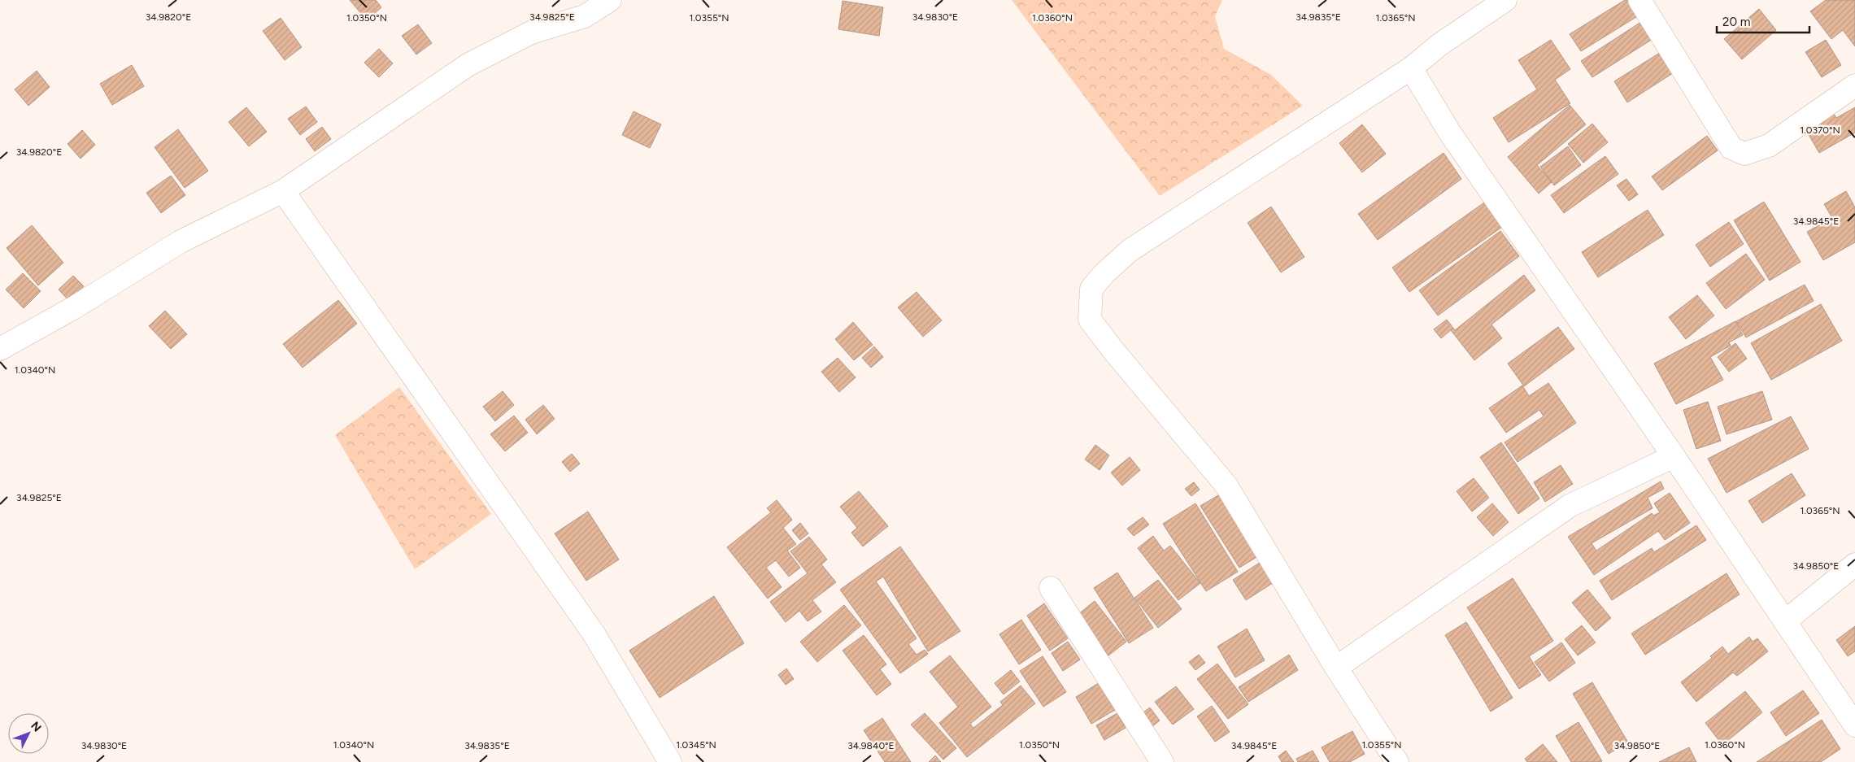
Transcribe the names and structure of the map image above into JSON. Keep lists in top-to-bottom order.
{
  "scale_bar": "20 m",
  "north": "top right",
  "coordinates": [
    "34.9820°E",
    "34.9825°E",
    "34.9830°E",
    "34.9835°E",
    "1.0350°N",
    "1.0355°N",
    "1.0365°N",
    "1.0360°N",
    "1.0370°N",
    "34.9845°E",
    "1.0340°N",
    "34.9850°E",
    "1.0345°N",
    "34.9840°E"
  ]
}
